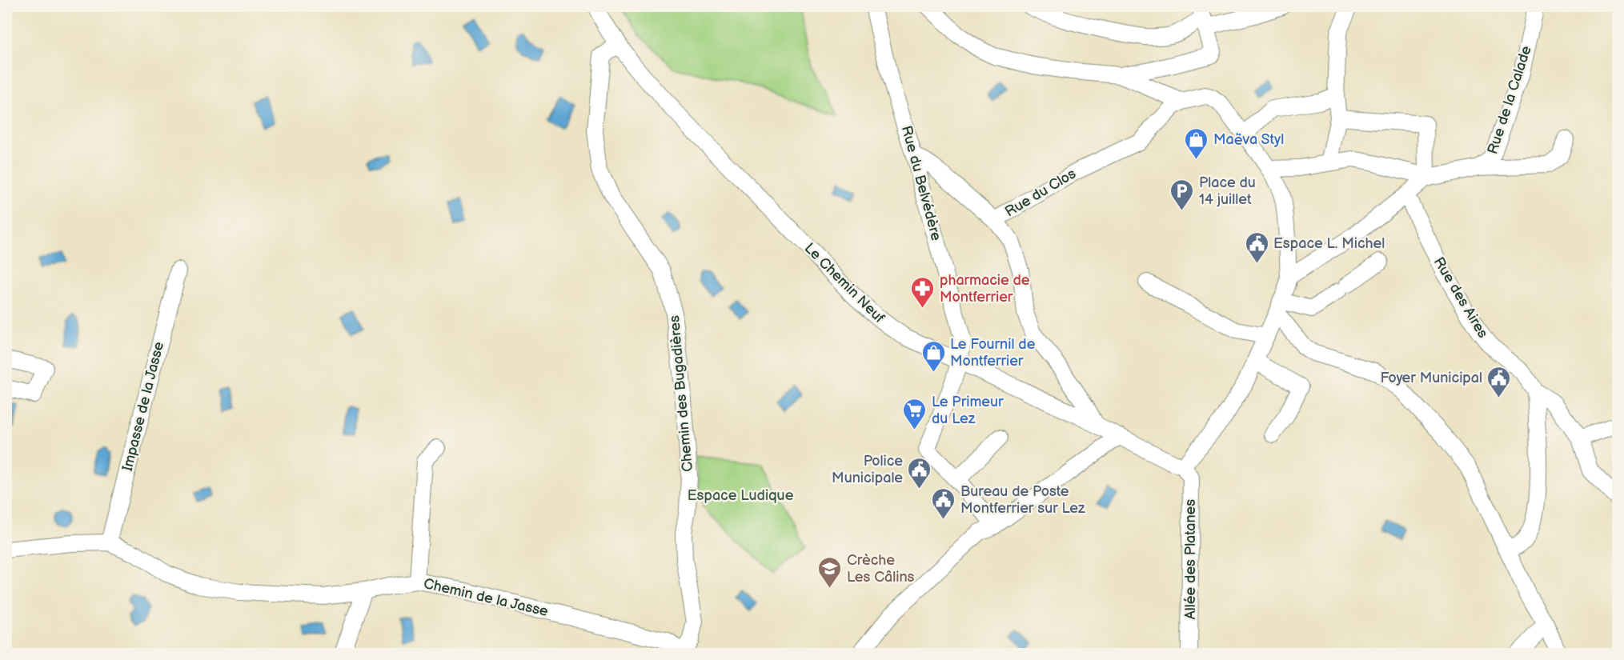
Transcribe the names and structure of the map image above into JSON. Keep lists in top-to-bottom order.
{
  "streets": {
    "street": [
      "Rue de la Calade",
      "Rue du Belvédère",
      "Rue du Clos",
      "Le Chemin Neuf",
      "Rue des Aires",
      "Chemin des Bugadières",
      "Impasse de la Jasse",
      "Allée des Platanes",
      "Chemin de la Jasse"
    ]
  },
  "crossings": [
    ["Rue de la Calade", "Rue des Aires"],
    ["Rue du Belvédère", "Le Chemin Neuf"],
    ["Rue du Clos", "Le Chemin Neuf"],
    ["Le Chemin Neuf", "Chemin des Bugadières"],
    ["Le Chemin Neuf", "Allée des Platanes"],
    ["Chemin des Bugadières", "Chemin de la Jasse"],
    ["Impasse de la Jasse", "Chemin de la Jasse"]
  ],
  "parks": ["Espace Ludique"],
  "places": {
    "shop": ["Maëva Styl", "Le Fournil de Montferrier"],
    "parking": ["Place du 14 juillet"],
    "public building": [
      "Espace L. Michel",
      "Foyer Municipal",
      "Police Municipale",
      "Bureau de Poste Montferrier sur Lez"
    ],
    "pharmacy": ["pharmacie de Montferrier"],
    "supermarket": ["Le Primeur du Lez"],
    "school or university": ["Crèche Les Câlins"]
  }
}
